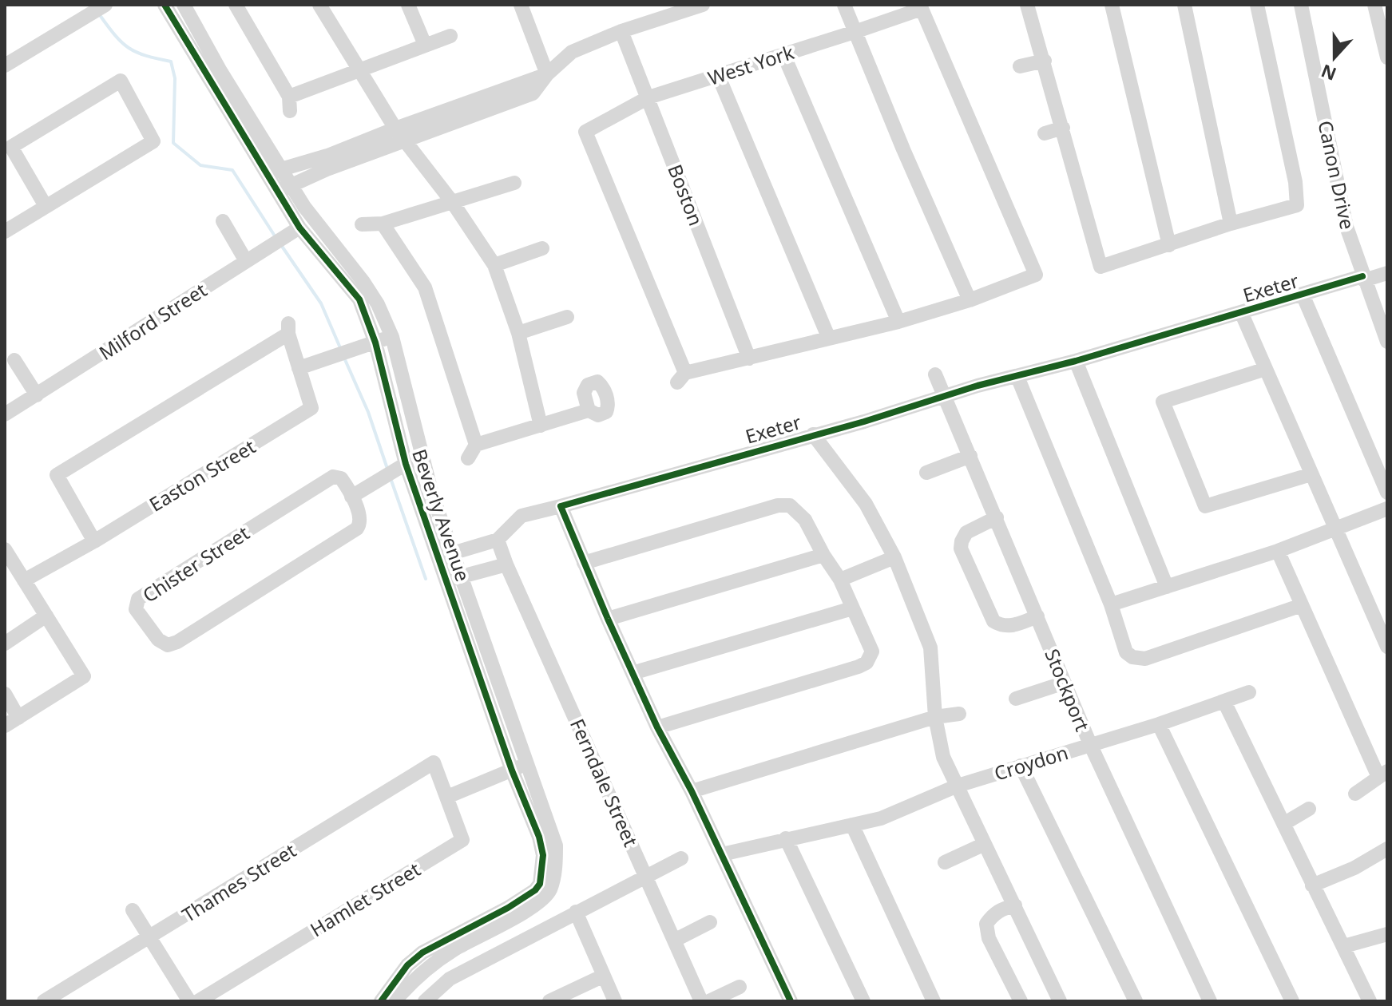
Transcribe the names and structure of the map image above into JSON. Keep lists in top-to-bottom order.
{
  "streets": {
    "street": [
      "West York",
      "Canon Drive",
      "Boston",
      "Exeter",
      "Milford Street",
      "Easton Street",
      "Beverly Avenue",
      "Chister Street",
      "Stockport",
      "Croydon",
      "Ferndale Street",
      "Thames Street",
      "Hamlet Street"
    ]
  },
  "crossings": [
    ["West York", "Boston"],
    ["Canon Drive", "Exeter"],
    ["Exeter", "Stockport"],
    ["Exeter", "Ferndale Street"],
    ["Milford Street", "Beverly Avenue"],
    ["Stockport", "Croydon"],
    ["Thames Street", "Hamlet Street"]
  ],
  "north": "bottom"
}
